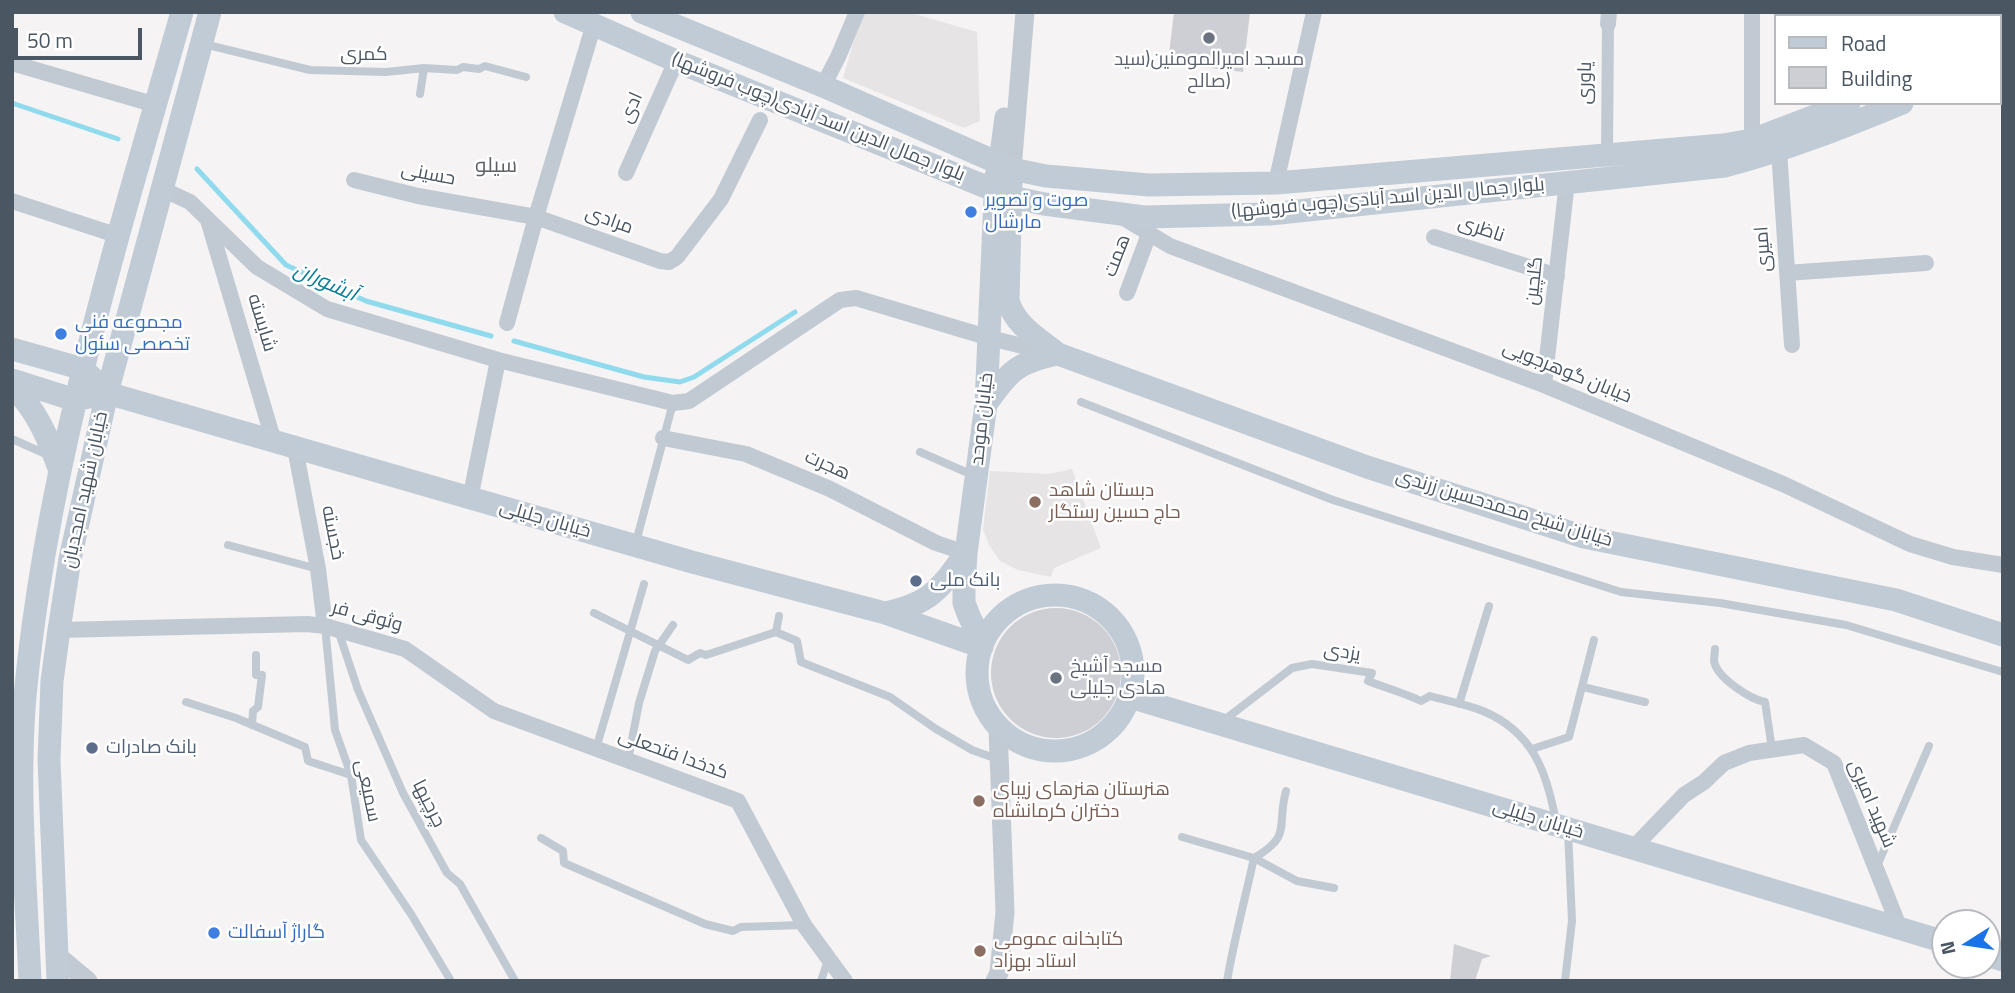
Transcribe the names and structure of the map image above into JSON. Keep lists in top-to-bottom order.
{
  "streets": {
    "main road": [
      "بلوار جمال الدین اسد آبادی(چوب فروشها)",
      "خیابان موحد",
      "خیابان شهید امجدیان",
      "خیابان شیخ محمدحسین زرندی",
      "خیابان جلیلی"
    ],
    "street": [
      "یاوری",
      "ادی",
      "حسینی",
      "مرادی",
      "ناظری",
      "امیری",
      "همت",
      "گلچین",
      "شایسته",
      "خیابان گوهرجویی",
      "هجرت",
      "خجسته",
      "وثوقی فر",
      "کدخدا فتحعلی",
      "شهید امیری"
    ],
    "lane": [
      "کمری",
      "یزدی",
      "سمیعی",
      "چرچیها"
    ]
  },
  "crossings": [
    ["کمری", "خیابان شهید امجدیان"],
    ["یاوری", "بلوار جمال الدین اسد آبادی(چوب فروشها)"],
    ["ادی", "بلوار جمال الدین اسد آبادی(چوب فروشها)"],
    ["بلوار جمال الدین اسد آبادی(چوب فروشها)", "امیری"],
    ["بلوار جمال الدین اسد آبادی(چوب فروشها)", "گلچین"],
    ["بلوار جمال الدین اسد آبادی(چوب فروشها)", "خیابان گوهرجویی"],
    ["بلوار جمال الدین اسد آبادی(چوب فروشها)", "خیابان موحد"],
    ["بلوار جمال الدین اسد آبادی(چوب فروشها)", "خیابان شیخ محمدحسین زرندی"],
    ["حسینی", "مرادی"],
    ["ناظری", "گلچین"],
    ["همت", "خیابان گوهرجویی"],
    ["گلچین", "خیابان گوهرجویی"],
    ["شایسته", "خیابان جلیلی"],
    ["شایسته", "خجسته"],
    ["خیابان موحد", "هجرت"],
    ["خیابان موحد", "خیابان شیخ محمدحسین زرندی"],
    ["خیابان موحد", "خیابان جلیلی"],
    ["خیابان شهید امجدیان", "خیابان جلیلی"],
    ["خیابان شهید امجدیان", "وثوقی فر"],
    ["خیابان جلیلی", "خجسته"],
    ["خیابان جلیلی", "یزدی"],
    ["خیابان جلیلی", "شهید امیری"],
    ["خجسته", "وثوقی فر"],
    ["خجسته", "سمیعی"],
    ["خجسته", "چرچیها"],
    ["وثوقی فر", "کدخدا فتحعلی"],
    ["وثوقی فر", "سمیعی"],
    ["وثوقی فر", "چرچیها"],
    ["سمیعی", "چرچیها"]
  ],
  "districts": ["سیلو"],
  "water": ["آبشوران"],
  "places": [
    "مسجد امیرالمومنین(سید صالح)",
    "صوت و تصویر مارشال",
    "مجموعه فنی تخصصی سئول",
    "دبستان شاهد حاج حسین رستگار",
    "بانک ملی",
    "مسجد آشیخ هادی جلیلی",
    "بانک صادرات",
    "هنرستان هنرهای زیبای دختران کرمانشاه",
    "گاراژ آسفالت",
    "کتابخانه عمومی استاد بهزاد"
  ],
  "legend": ["Road", "Building"],
  "scale_bar": "50 m",
  "north": "left"
}
